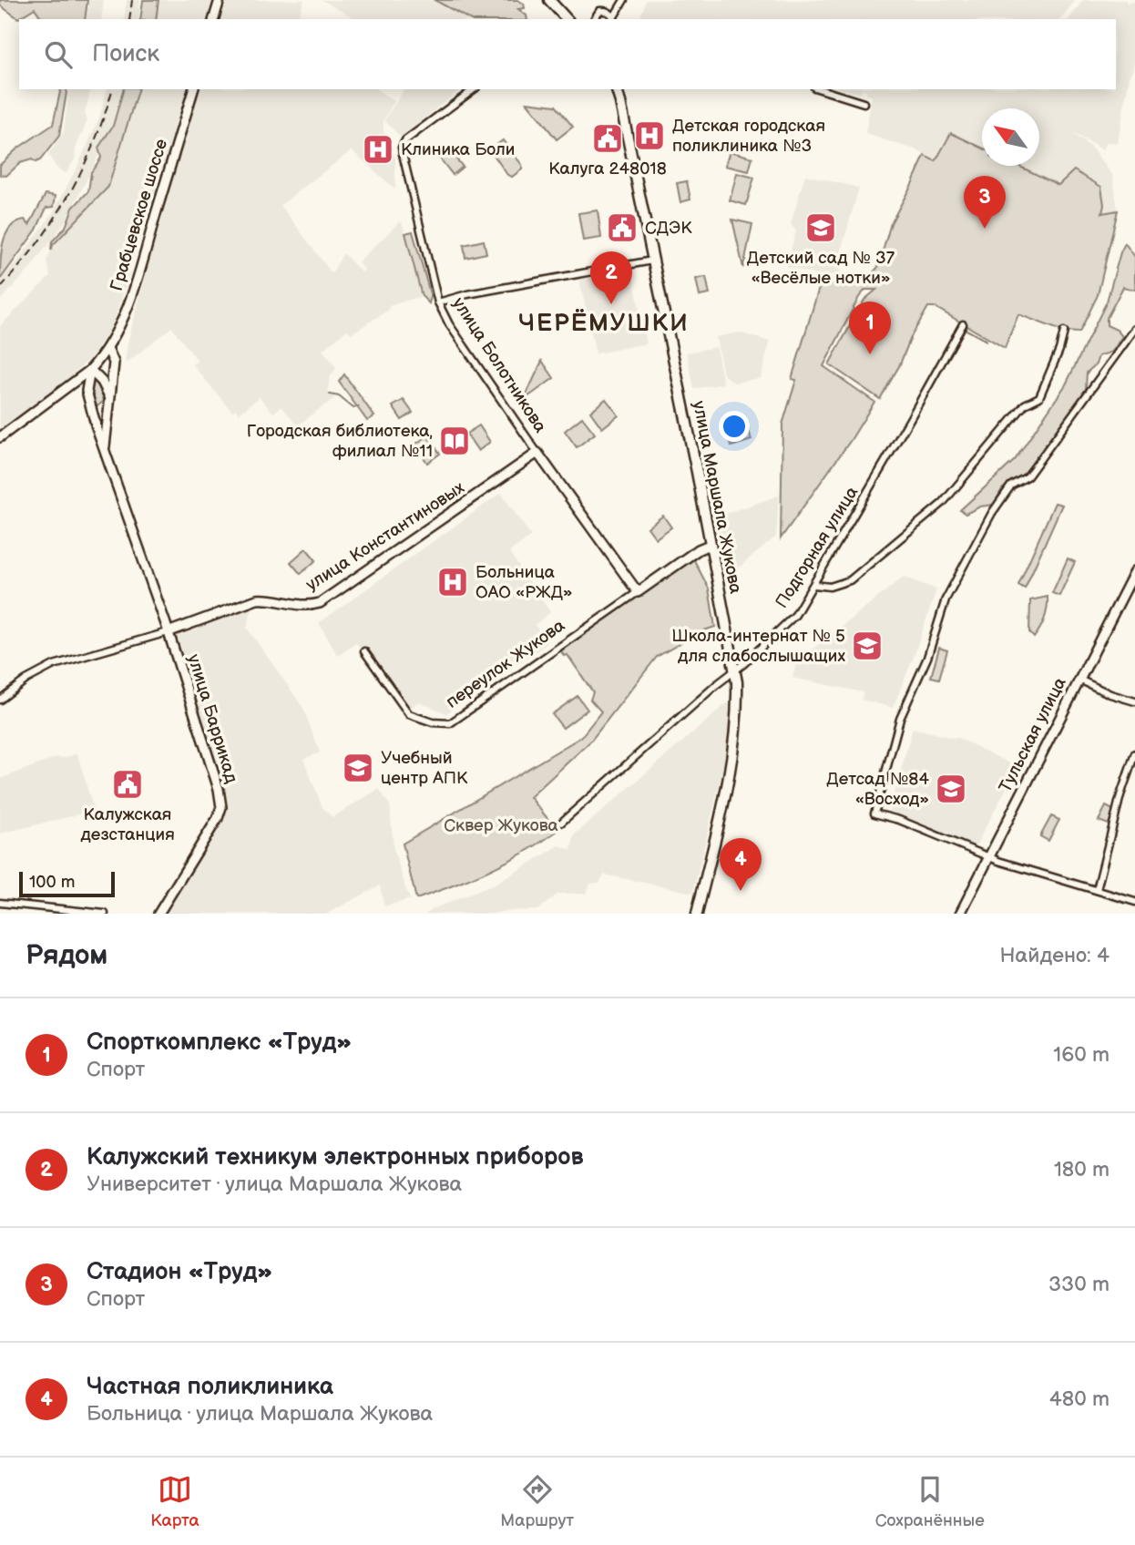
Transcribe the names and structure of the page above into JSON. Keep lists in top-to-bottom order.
{
  "streets": {
    "main road": ["улица Маршала Жукова"],
    "street": [
      "Грабцевское шоссе",
      "улица Болотникова",
      "улица Константиновых",
      "Подгорная улица",
      "переулок Жукова",
      "улица Баррикад",
      "Тульская улица"
    ]
  },
  "crossings": [
    ["улица Болотникова", "улица Константиновых"],
    ["улица Болотникова", "переулок Жукова"],
    ["улица Маршала Жукова", "Подгорная улица"],
    ["улица Маршала Жукова", "переулок Жукова"],
    ["улица Константиновых", "улица Баррикад"]
  ],
  "districts": ["ЧЕРЁМУШКИ"],
  "parks": ["Сквер Жукова"],
  "places": {
    "hospital": ["Детская городская поликлиника №3", "Клиника Боли", "Больница ОАО «РЖД»"],
    "public building": ["Калуга 248018", "СДЭК", "Калужская дезстанция"],
    "school or university": [
      "Детский сад № 37 «Весёлые нотки»",
      "Школа-интернат № 5 для слабослышащих",
      "Учебный центр АПК",
      "Детсад №84 «Восход»"
    ],
    "library": ["Городская библиотека, филиал №11"]
  },
  "scale_bar": "100 m",
  "north": "top left",
  "page": {
    "search": "Поиск",
    "pins": [
      "3",
      "2",
      "1",
      "4"
    ],
    "scale": "100 m",
    "heading": ["Рядом", "Найдено: 4"],
    "list": [
      {
        "mark": "1",
        "name": "Спорткомплекс «Труд»",
        "note": "Спорт",
        "value": "160 m"
      },
      {
        "mark": "2",
        "name": "Калужский техникум электронных приборов",
        "note": "Университет · улица Маршала Жукова",
        "value": "180 m"
      },
      {
        "mark": "3",
        "name": "Стадион «Труд»",
        "note": "Спорт",
        "value": "330 m"
      },
      {
        "mark": "4",
        "name": "Частная поликлиника",
        "note": "Больница · улица Маршала Жукова",
        "value": "480 m"
      }
    ],
    "nav": ["Карта", "Маршрут", "Сохранённые"]
  }
}
